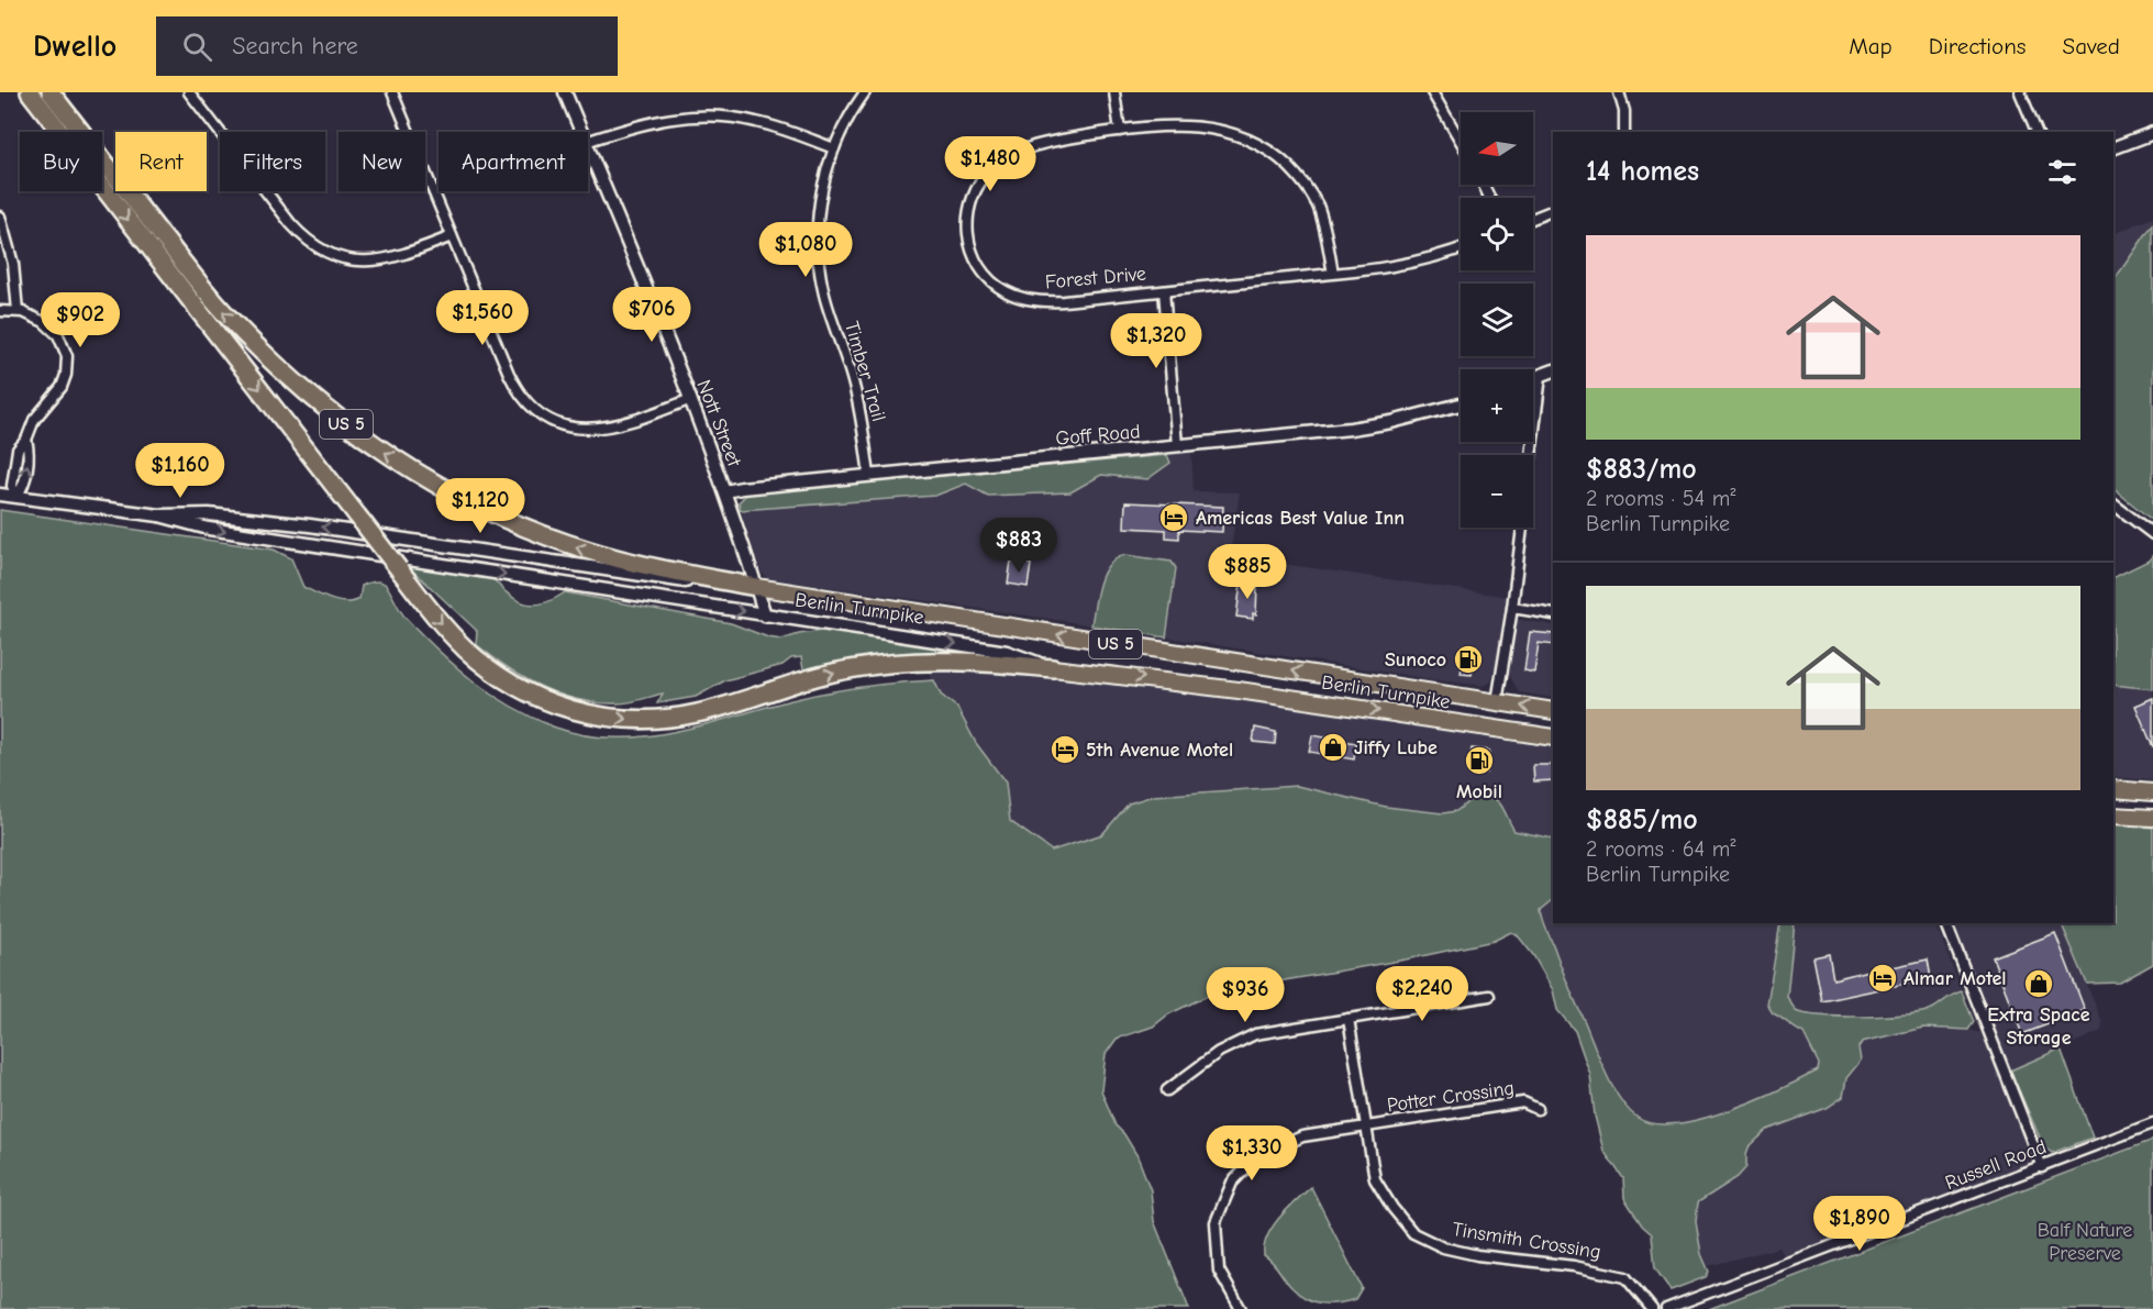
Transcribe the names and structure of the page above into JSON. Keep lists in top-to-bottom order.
{
  "streets": {
    "highway": ["US 5", "Berlin Turnpike"],
    "main road": ["Nott Street", "Goff Road"],
    "street": [
      "Forest Drive",
      "Timber Trail",
      "Potter Crossing",
      "Russell Road",
      "Tinsmith Crossing"
    ]
  },
  "crossings": [
    ["Timber Trail", "Goff Road"],
    ["Nott Street", "US 5"],
    ["Nott Street", "Goff Road"],
    ["Nott Street", "Berlin Turnpike"],
    ["US 5", "Berlin Turnpike"],
    ["Potter Crossing", "Tinsmith Crossing"]
  ],
  "parks": ["Balf Nature Preserve"],
  "places": {
    "hotel": ["Americas Best Value Inn", "5th Avenue Motel", "Almar Motel"],
    "fuel station": ["Sunoco", "Mobil"],
    "shop": ["Jiffy Lube", "Extra Space Storage"]
  },
  "north": "left",
  "page": {
    "header": "Dwello",
    "search": "Search here",
    "nav": ["Map", "Directions", "Saved"],
    "map_buttons": ["+", "−"],
    "chip": [
      "Buy",
      "Rent",
      "Filters",
      "New",
      "Apartment"
    ],
    "heading": "14 homes",
    "price": [
      "$1,480",
      "$1,080",
      "$706",
      "$1,560",
      "$902",
      "$1,320",
      "$1,160",
      "$1,120",
      "$883",
      "$885",
      "$2,240",
      "$936",
      "$1,330",
      "$1,890"
    ],
    "list": [
      {
        "name": "$883/mo",
        "note": "2 rooms · 54 m² · Berlin Turnpike"
      },
      {
        "name": "$885/mo",
        "note": "2 rooms · 64 m² · Berlin Turnpike"
      }
    ]
  }
}
